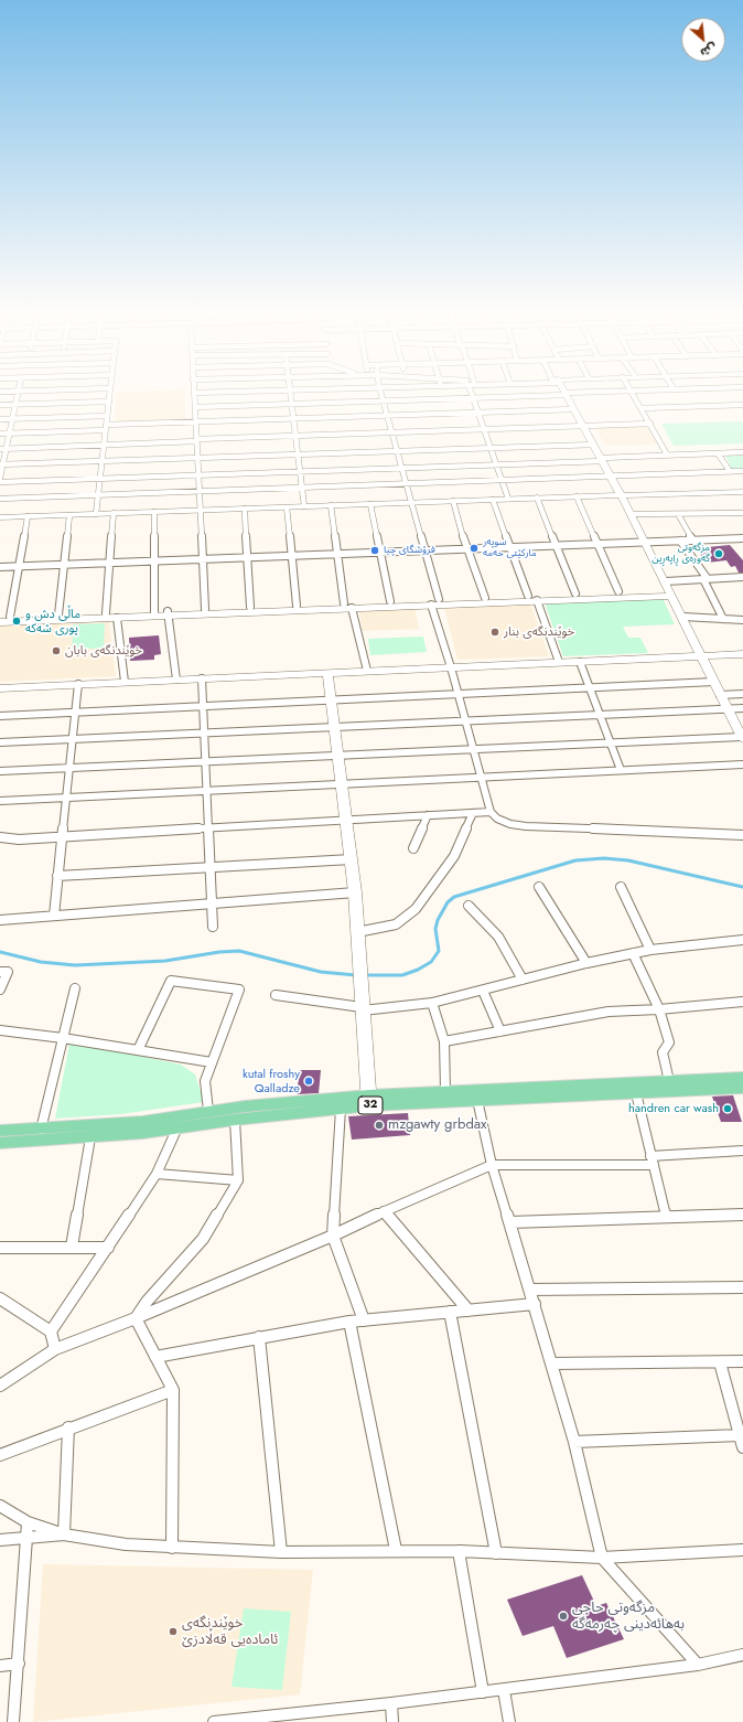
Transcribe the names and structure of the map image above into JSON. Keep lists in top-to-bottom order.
{
  "streets": {
    "main road": ["32"]
  },
  "places": [
    "سوپەر مارکێتی حەمە",
    "فرۆشگای چیا",
    "مزگەوتی گەورەی ڕاپەڕین",
    "ماڵی دش و پوری شەکە",
    "خوێندنگەی بنار",
    "خوێندنگەی بابان",
    "kutal froshy Qalladze",
    "handren car wash",
    "mzgawty grbdax",
    "مزگەوتی حاجی بەهائەدینی چەرمەگە",
    "خوێندنگەی ئامادەیی قەڵادزێ"
  ],
  "north": "bottom right"
}
